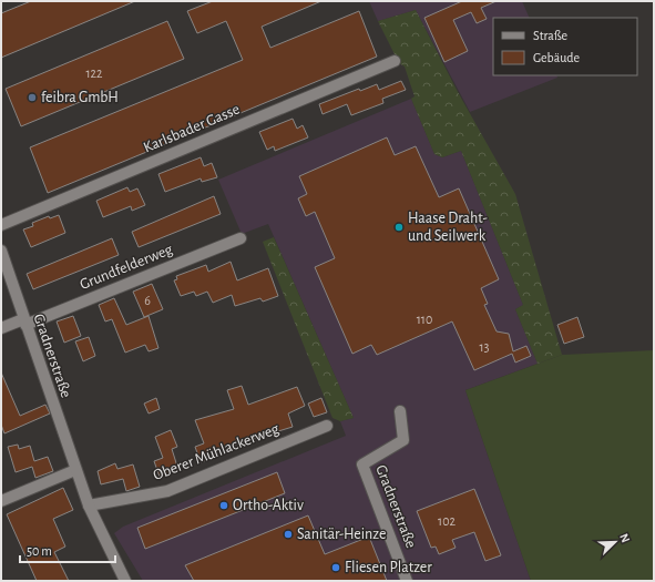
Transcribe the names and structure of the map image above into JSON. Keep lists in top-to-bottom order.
{
  "streets": {
    "street": [
      "Karlsbader Gasse",
      "Grundfelderweg",
      "Gradnerstraße",
      "Oberer Mühlackerweg"
    ]
  },
  "crossings": [
    ["Grundfelderweg", "Gradnerstraße"],
    ["Gradnerstraße", "Oberer Mühlackerweg"]
  ],
  "places": [
    "feibra GmbH",
    "Haase Draht- und Seilwerk",
    "Ortho-Aktiv",
    "Sanitär-Heinze",
    "Fliesen Platzer"
  ],
  "house_numbers": [
    "122",
    "6",
    "110",
    "13",
    "102"
  ],
  "legend": ["Straße", "Gebäude"],
  "scale_bar": "50 m",
  "north": "top right"
}
